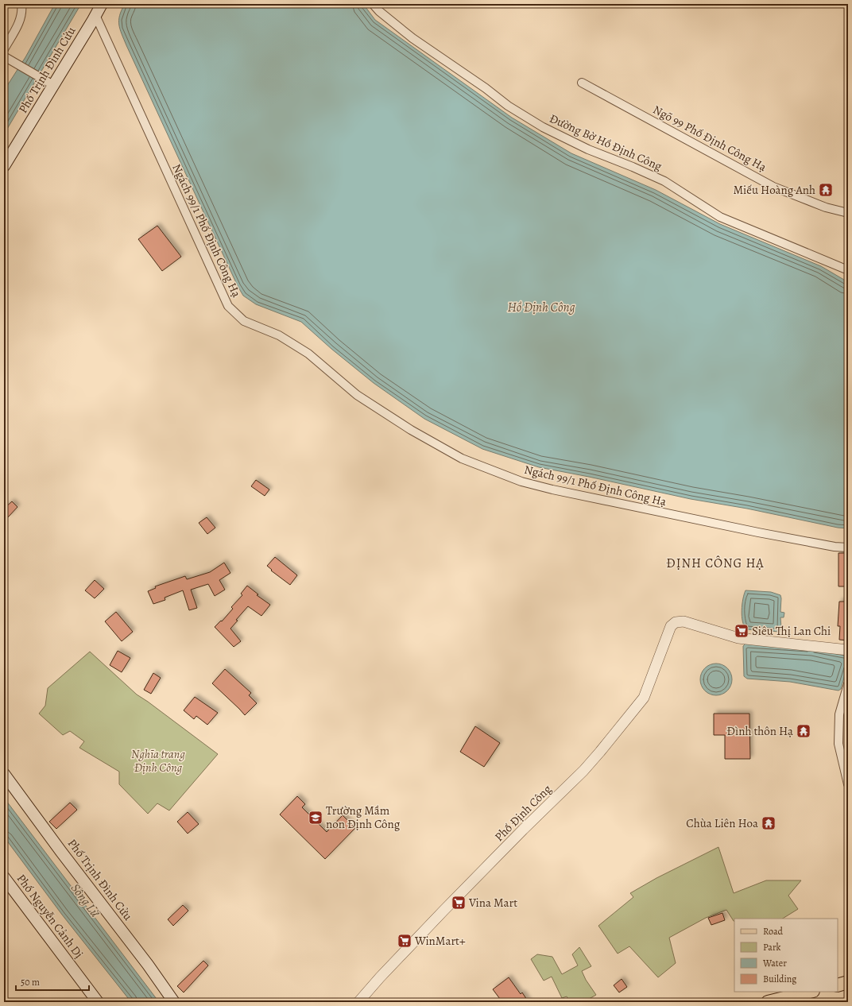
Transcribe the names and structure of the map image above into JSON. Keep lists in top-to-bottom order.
{
  "streets": {
    "main road": ["Phố Trịnh Đình Cửu", "Phố Nguyễn Cảnh Dị"],
    "street": [
      "Ngõ 99 Phố Định Công Hạ",
      "Đường Bờ Hồ Định Công",
      "Ngách 99/1 Phố Định Công Hạ",
      "Phố Định Công"
    ]
  },
  "crossings": [
    ["Phố Trịnh Đình Cửu", "Ngách 99/1 Phố Định Công Hạ"]
  ],
  "districts": ["ĐỊNH CÔNG HẠ"],
  "water": ["Hồ Định Công", "Sông Lừ"],
  "parks": ["Nghĩa trang Định Công"],
  "places": {
    "temple": ["Miếu Hoàng Anh", "Đình thôn Hạ", "Chùa Liên Hoa"],
    "supermarket": ["Siêu Thị Lan Chi", "Vina Mart", "WinMart+"],
    "school or university": ["Trường Mầm non Định Công"]
  },
  "legend": [
    "Road",
    "Park",
    "Water",
    "Building"
  ],
  "scale_bar": "50 m"
}
